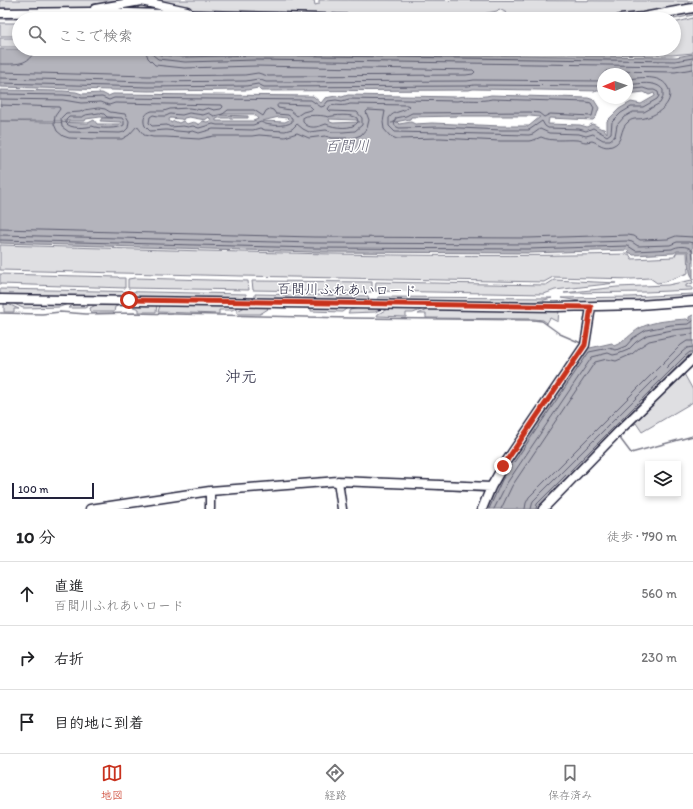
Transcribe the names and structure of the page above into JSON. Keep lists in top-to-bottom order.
{
  "streets": {
    "street": ["百間川ふれあいロード"]
  },
  "districts": ["沖元"],
  "water": ["百間川"],
  "scale_bar": "100 m",
  "north": "left",
  "page": {
    "search": "ここで検索",
    "scale": "100 m",
    "heading": ["10 分", "徒歩 · 790 m"],
    "list": [
      ["直進", "百間川ふれあいロード", "560 m"],
      ["右折", "230 m"],
      "目的地に到着"
    ],
    "nav": ["地図", "経路", "保存済み"]
  }
}
